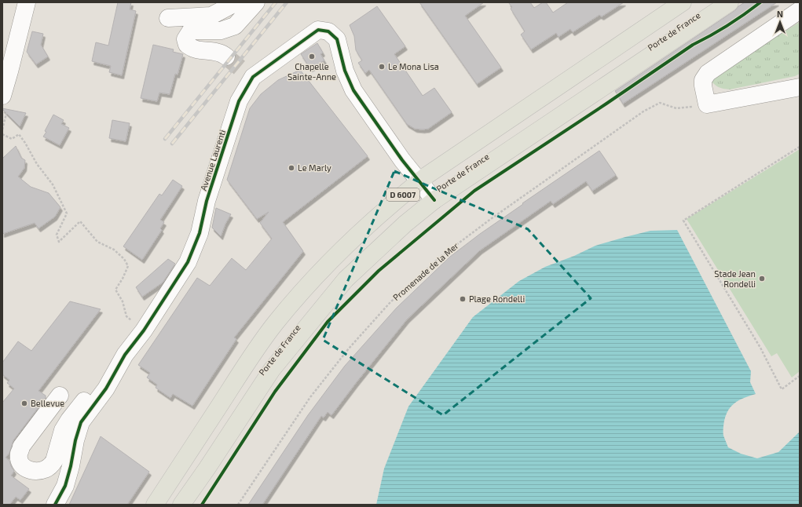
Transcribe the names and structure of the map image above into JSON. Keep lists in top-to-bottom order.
{
  "streets": {
    "main road": ["Porte de France", "D 6007"],
    "street": ["Avenue Laurenti"],
    "path": ["Promenade de la Mer"]
  },
  "crossings": [
    ["Porte de France", "Avenue Laurenti"]
  ],
  "places": [
    "Chapelle Sainte-Anne",
    "Le Mona Lisa",
    "Le Marly",
    "Stade Jean Rondelli",
    "Plage Rondelli",
    "Bellevue"
  ],
  "north": "top"
}
